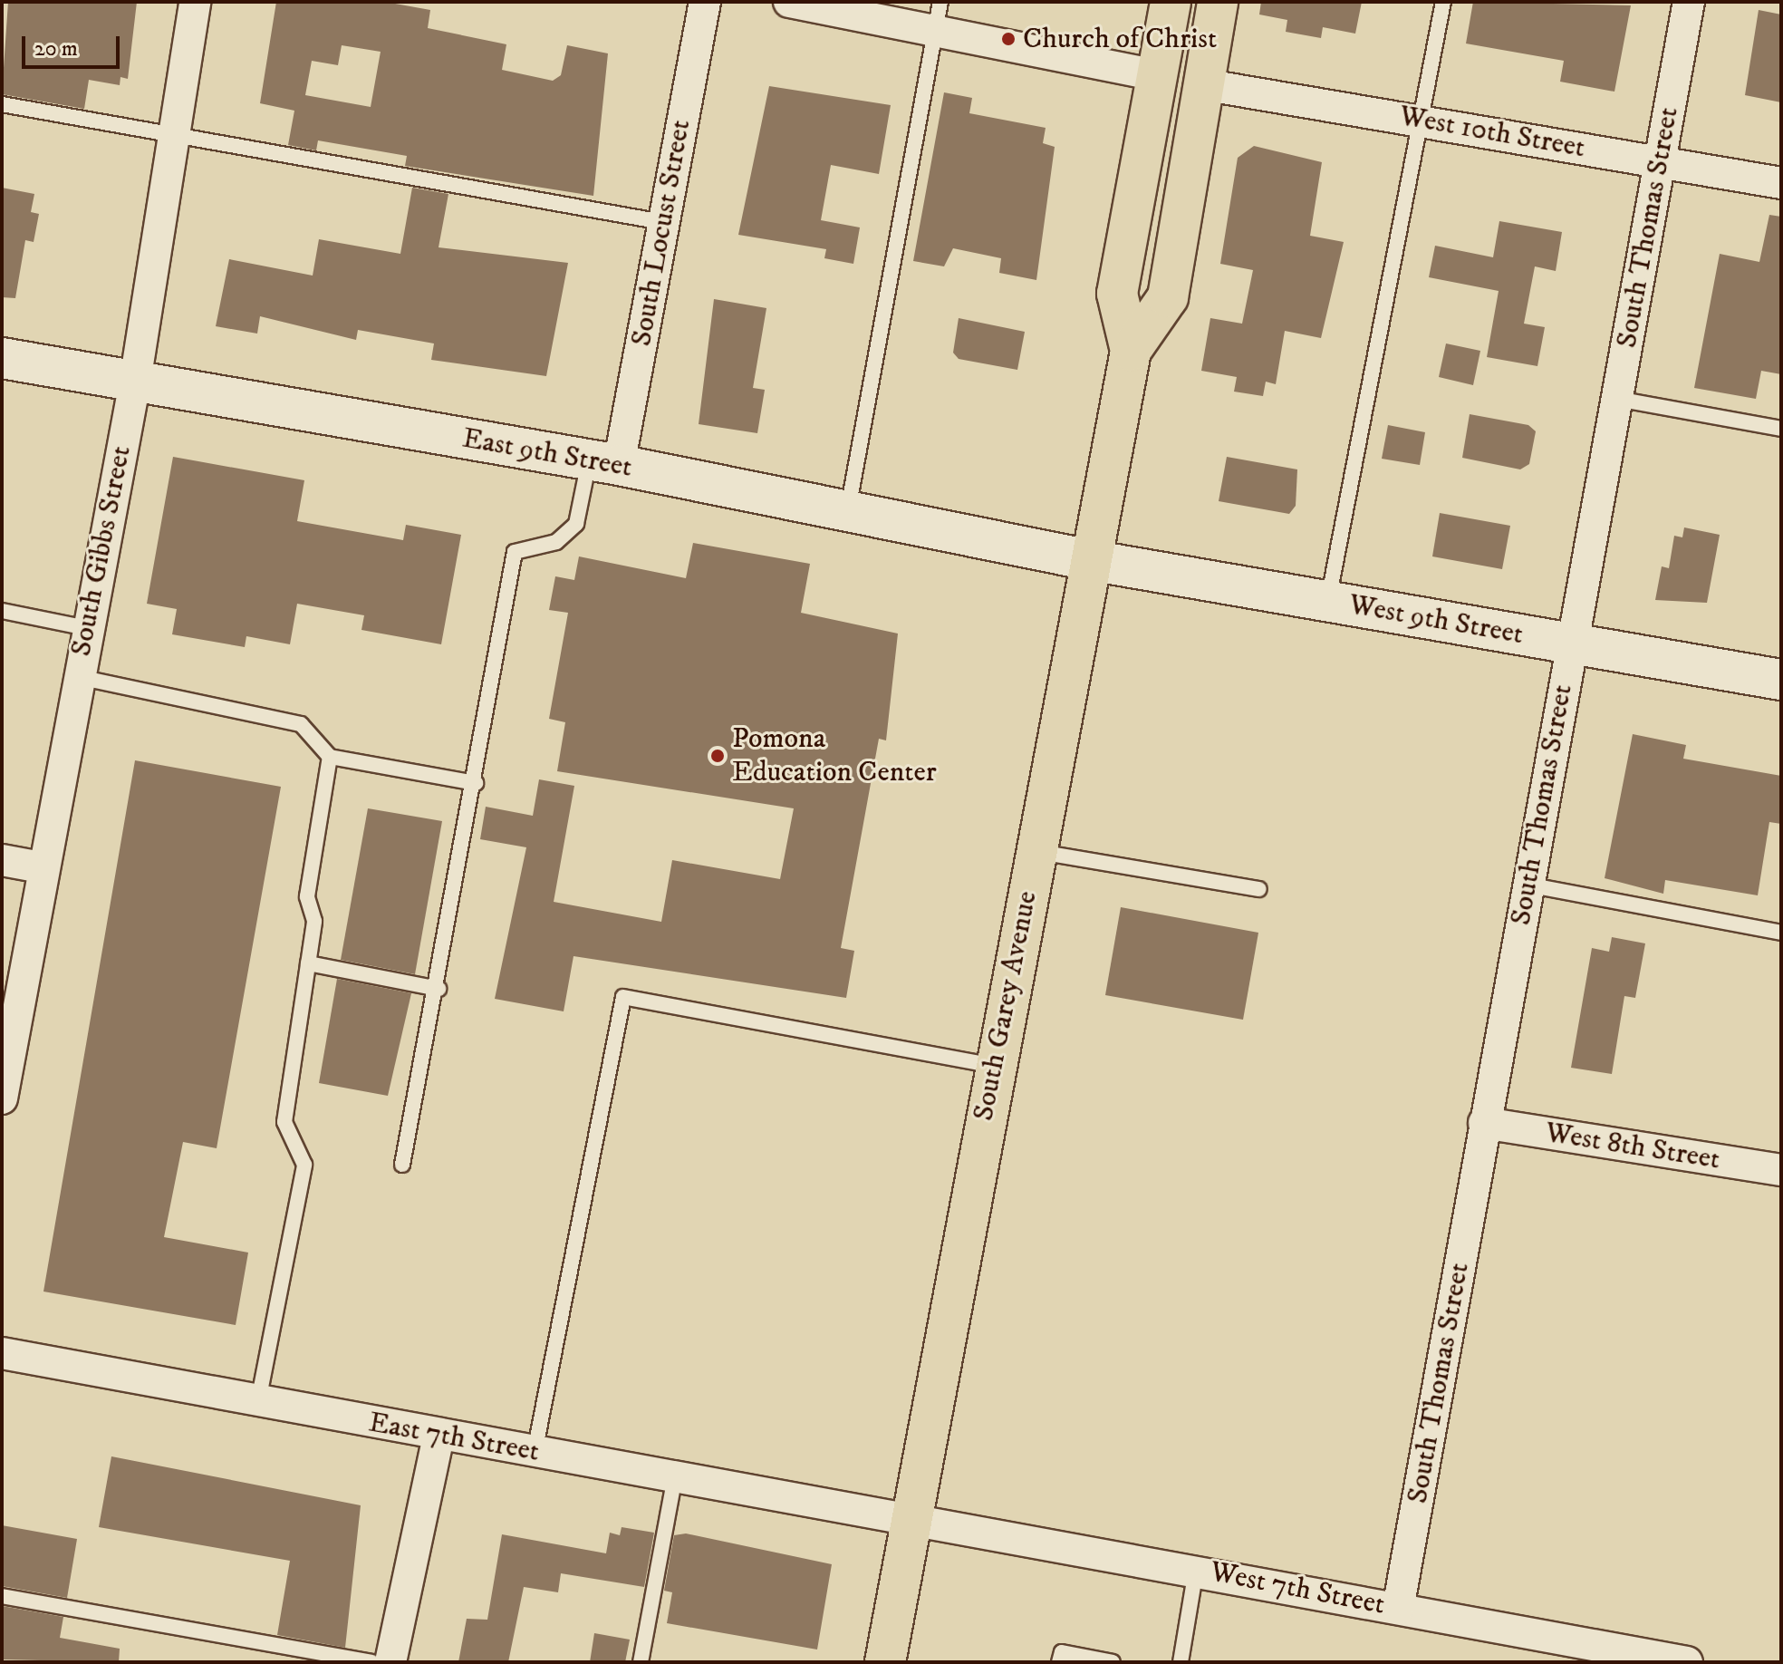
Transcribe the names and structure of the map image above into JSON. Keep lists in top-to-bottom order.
{
  "streets": {
    "main road": ["South Garey Avenue"],
    "street": [
      "West 10th Street",
      "South Thomas Street",
      "South Locust Street",
      "East 9th Street",
      "South Gibbs Street",
      "West 9th Street",
      "West 8th Street",
      "East 7th Street",
      "West 7th Street"
    ]
  },
  "crossings": [
    ["West 10th Street", "South Thomas Street"],
    ["West 10th Street", "South Garey Avenue"],
    ["South Thomas Street", "West 9th Street"],
    ["South Thomas Street", "West 8th Street"],
    ["South Thomas Street", "West 7th Street"],
    ["South Locust Street", "East 9th Street"],
    ["East 9th Street", "South Gibbs Street"],
    ["East 9th Street", "West 9th Street"],
    ["East 9th Street", "South Garey Avenue"],
    ["West 9th Street", "South Garey Avenue"],
    ["South Garey Avenue", "East 7th Street"],
    ["South Garey Avenue", "West 7th Street"],
    ["East 7th Street", "West 7th Street"]
  ],
  "places": ["Church of Christ", "Pomona Education Center"],
  "scale_bar": "20 m"
}
